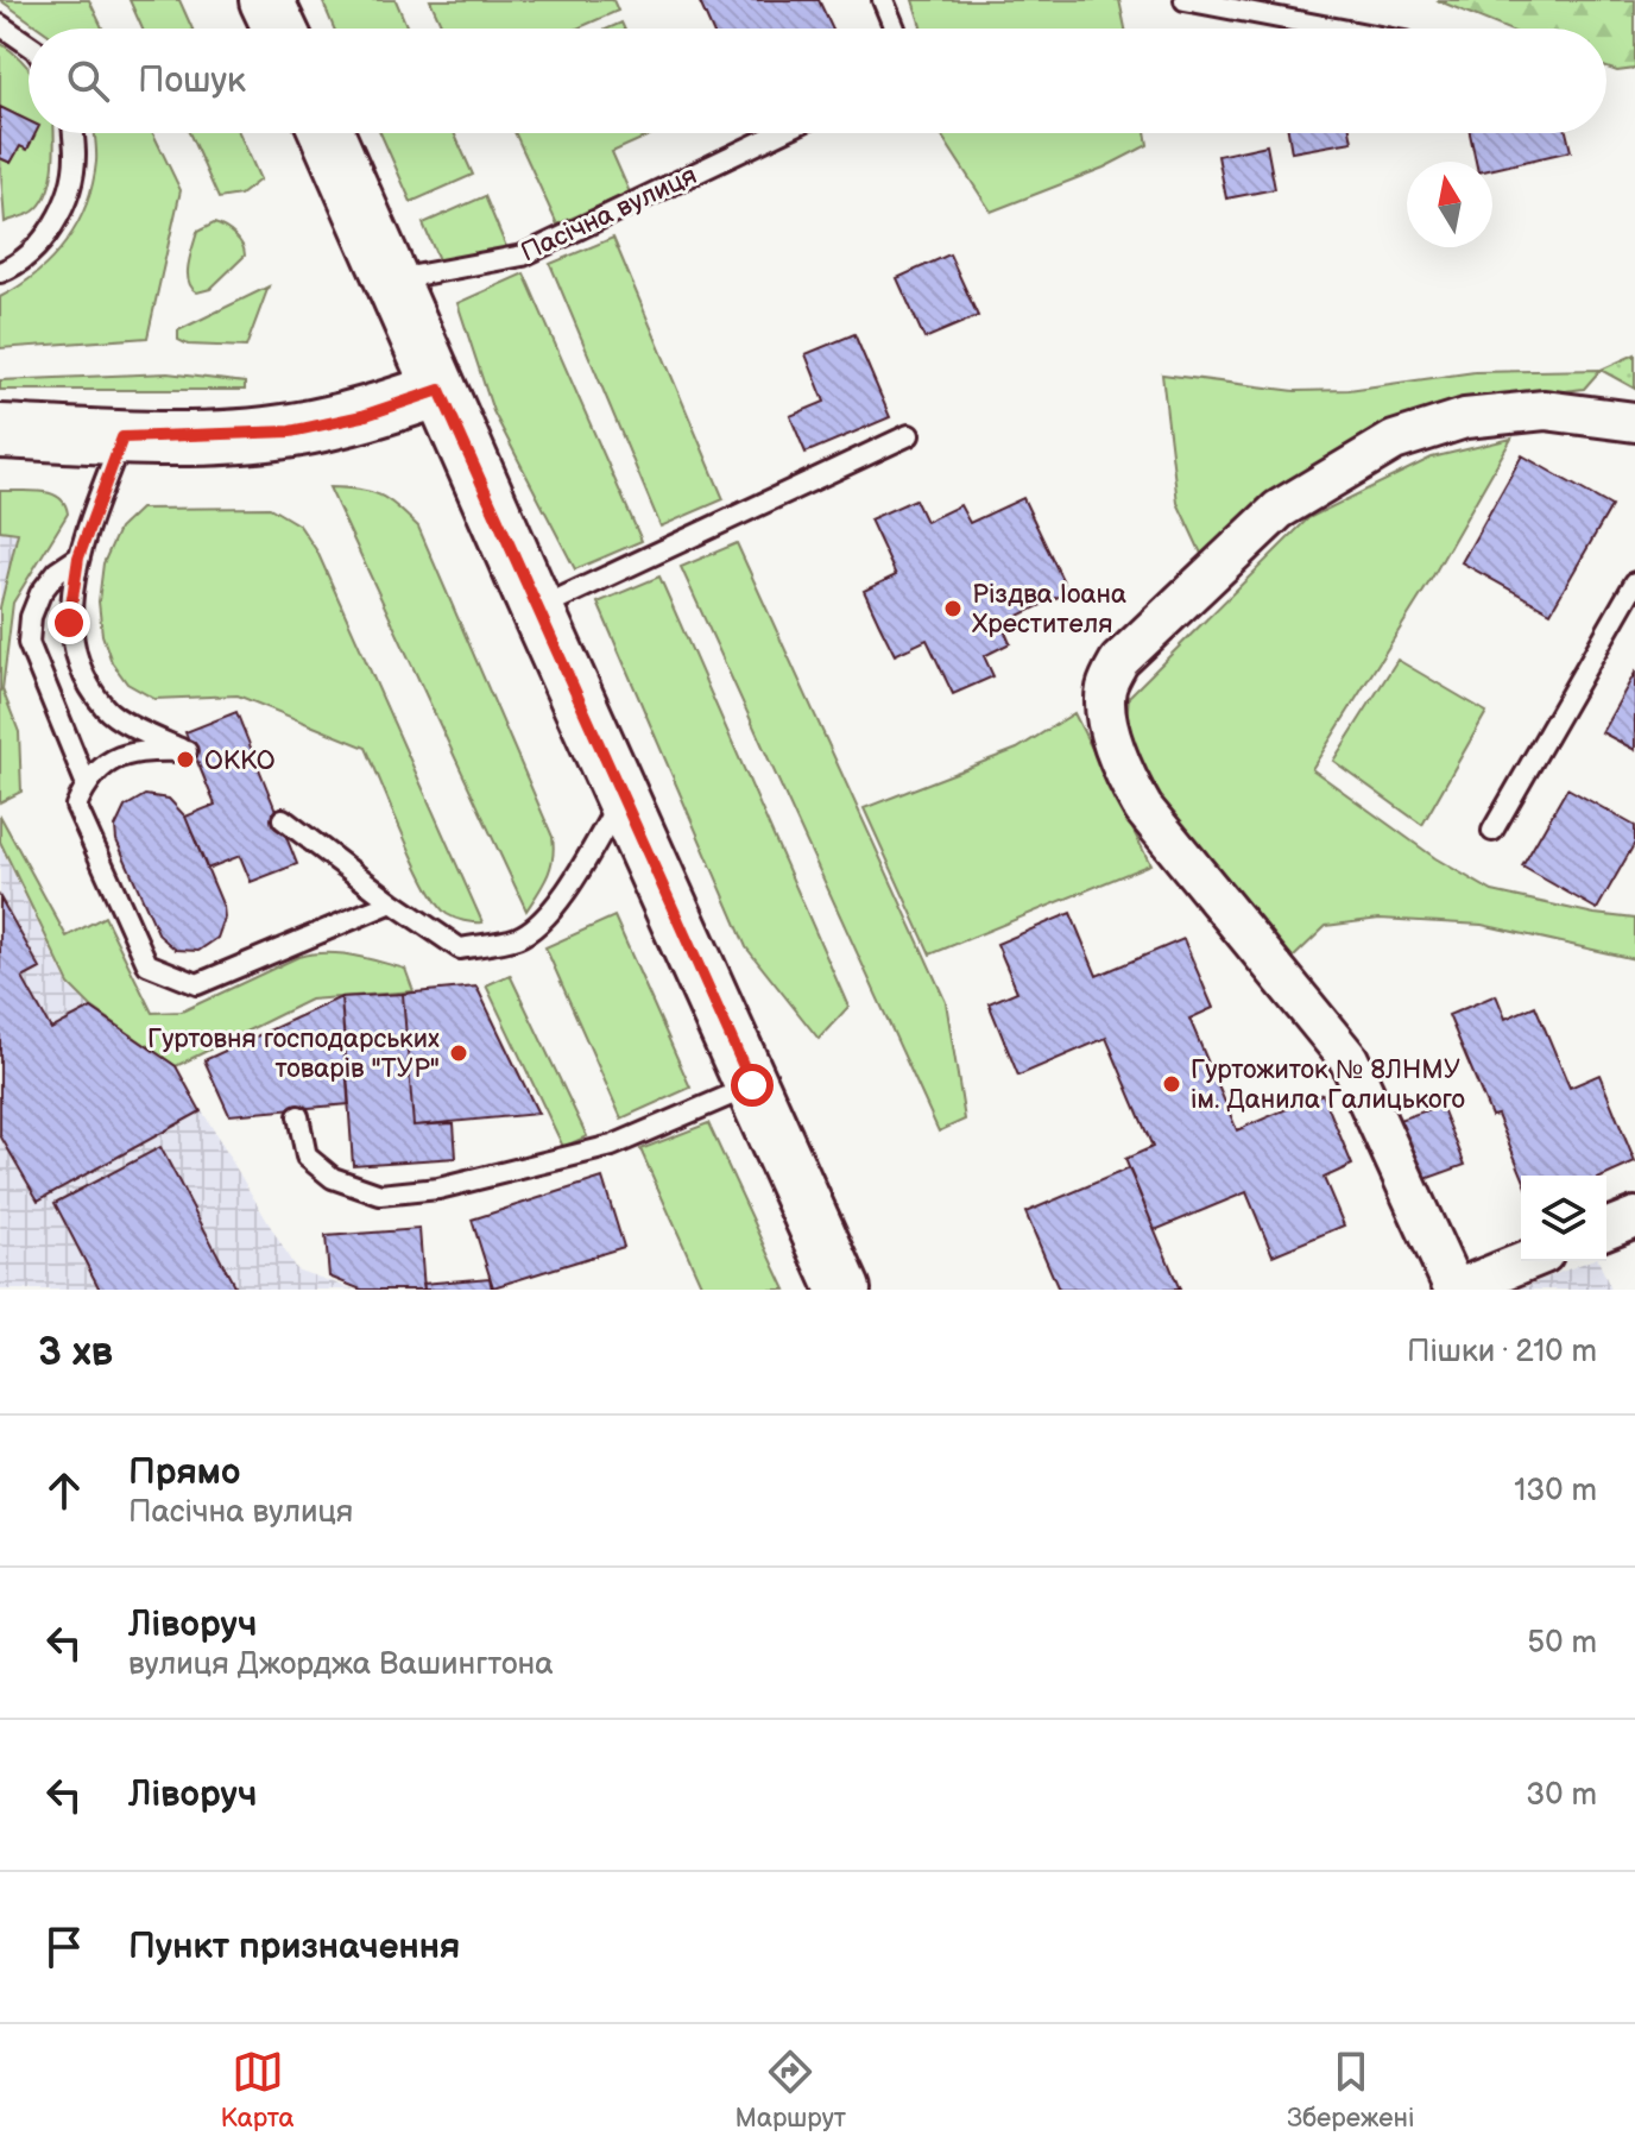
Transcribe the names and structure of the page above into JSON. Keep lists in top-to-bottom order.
{
  "streets": {
    "lane": ["Пасічна вулиця"]
  },
  "places": [
    "Різдва Іоана Хрестителя",
    "ОККО",
    "Гуртовня господарських товарів \"ТУР\"",
    "Гуртожиток № 8ЛНМУ ім. Данила Галицького"
  ],
  "north": "top",
  "page": {
    "search": "Пошук",
    "heading": ["3 хв", "Пішки · 210 m"],
    "list": [
      ["Прямо", "Пасічна вулиця", "130 m"],
      ["Ліворуч", "вулиця Джорджа Вашингтона", "50 m"],
      ["Ліворуч", "30 m"],
      "Пункт призначення"
    ],
    "nav": ["Карта", "Маршрут", "Збережені"]
  }
}
